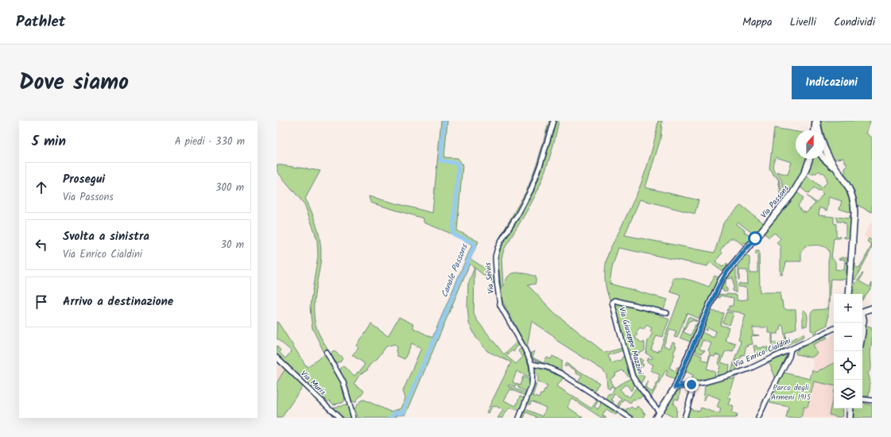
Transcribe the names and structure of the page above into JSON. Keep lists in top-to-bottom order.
{
  "streets": {
    "street": [
      "Via Passons",
      "Via Selvis",
      "Via Giuseppe Mazzini",
      "Via Enrico Cialdini",
      "Via Muris"
    ]
  },
  "crossings": [
    ["Via Passons", "Via Giuseppe Mazzini"],
    ["Via Passons", "Via Enrico Cialdini"]
  ],
  "water": ["Canale Passons"],
  "parks": ["Parco degli Armeni 1915"],
  "north": "top",
  "page": {
    "header": "Pathlet",
    "nav": ["Mappa", "Livelli", "Condividi"],
    "title": "Dove siamo",
    "buttons": "Indicazioni",
    "heading": ["5 min", "A piedi · 330 m"],
    "list": [
      ["Prosegui", "Via Passons", "300 m"],
      ["Svolta a sinistra", "Via Enrico Cialdini", "30 m"],
      "Arrivo a destinazione"
    ],
    "map_buttons": ["+", "−"]
  }
}
